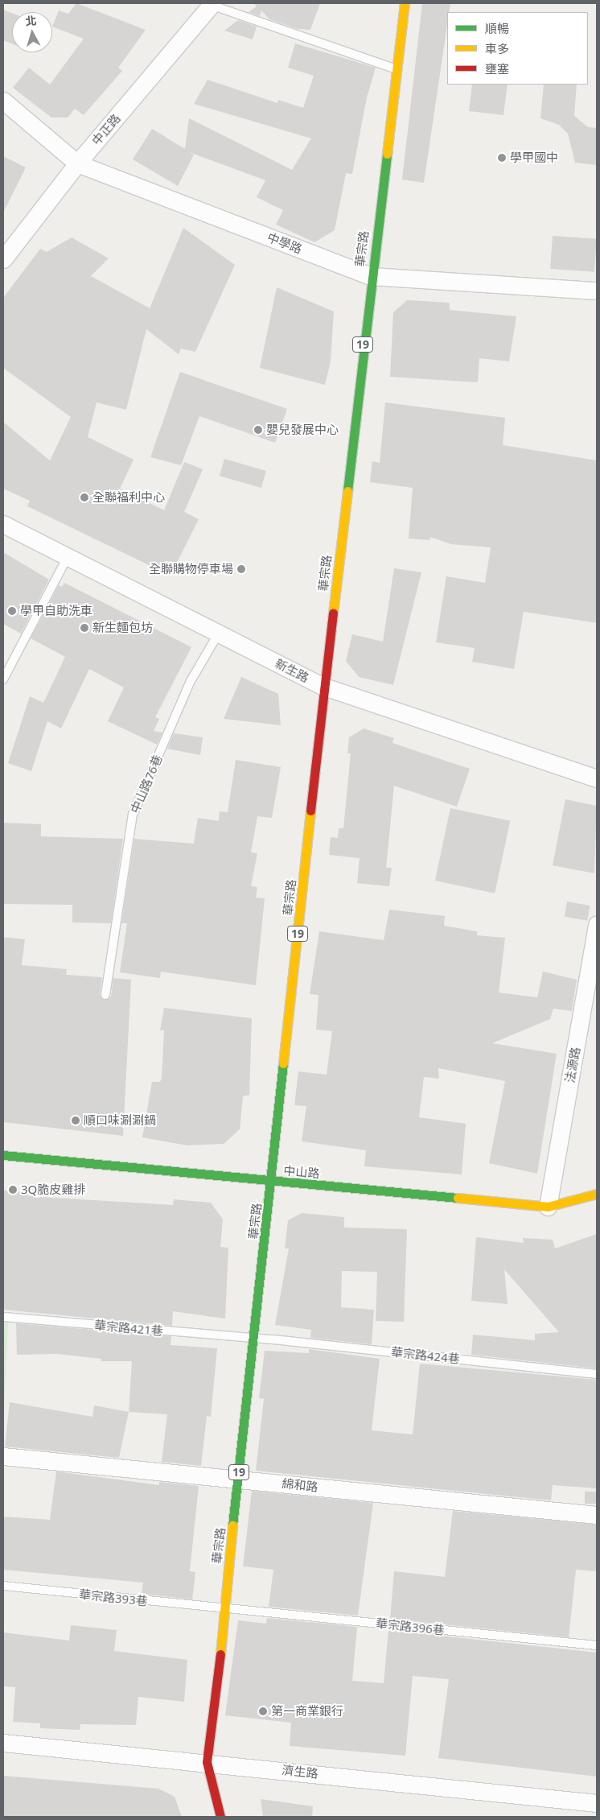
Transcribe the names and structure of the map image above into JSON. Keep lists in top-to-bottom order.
{
  "streets": {
    "main road": ["華宗路", "19", "中山路"],
    "street": [
      "中正路",
      "中學路",
      "新生路",
      "法源路",
      "綿和路",
      "濟生路"
    ],
    "lane": [
      "中山路76巷",
      "華宗路421巷",
      "華宗路424巷",
      "華宗路393巷",
      "華宗路396巷"
    ]
  },
  "crossings": [
    ["中正路", "中學路"],
    ["中學路", "華宗路"],
    ["華宗路", "新生路"],
    ["華宗路", "中山路"],
    ["華宗路", "華宗路421巷"],
    ["華宗路", "華宗路424巷"],
    ["華宗路", "綿和路"],
    ["華宗路", "華宗路393巷"],
    ["華宗路", "華宗路396巷"],
    ["華宗路", "濟生路"],
    ["新生路", "中山路76巷"],
    ["法源路", "中山路"],
    ["華宗路421巷", "華宗路424巷"],
    ["華宗路393巷", "華宗路396巷"]
  ],
  "places": [
    "學甲國中",
    "嬰兒發展中心",
    "全聯福利中心",
    "全聯購物停車場",
    "學甲自助洗車",
    "新生麵包坊",
    "順口味涮涮鍋",
    "3Q脆皮雞排",
    "第一商業銀行"
  ],
  "legend": ["順暢", "車多", "壅塞"],
  "north": "top"
}
